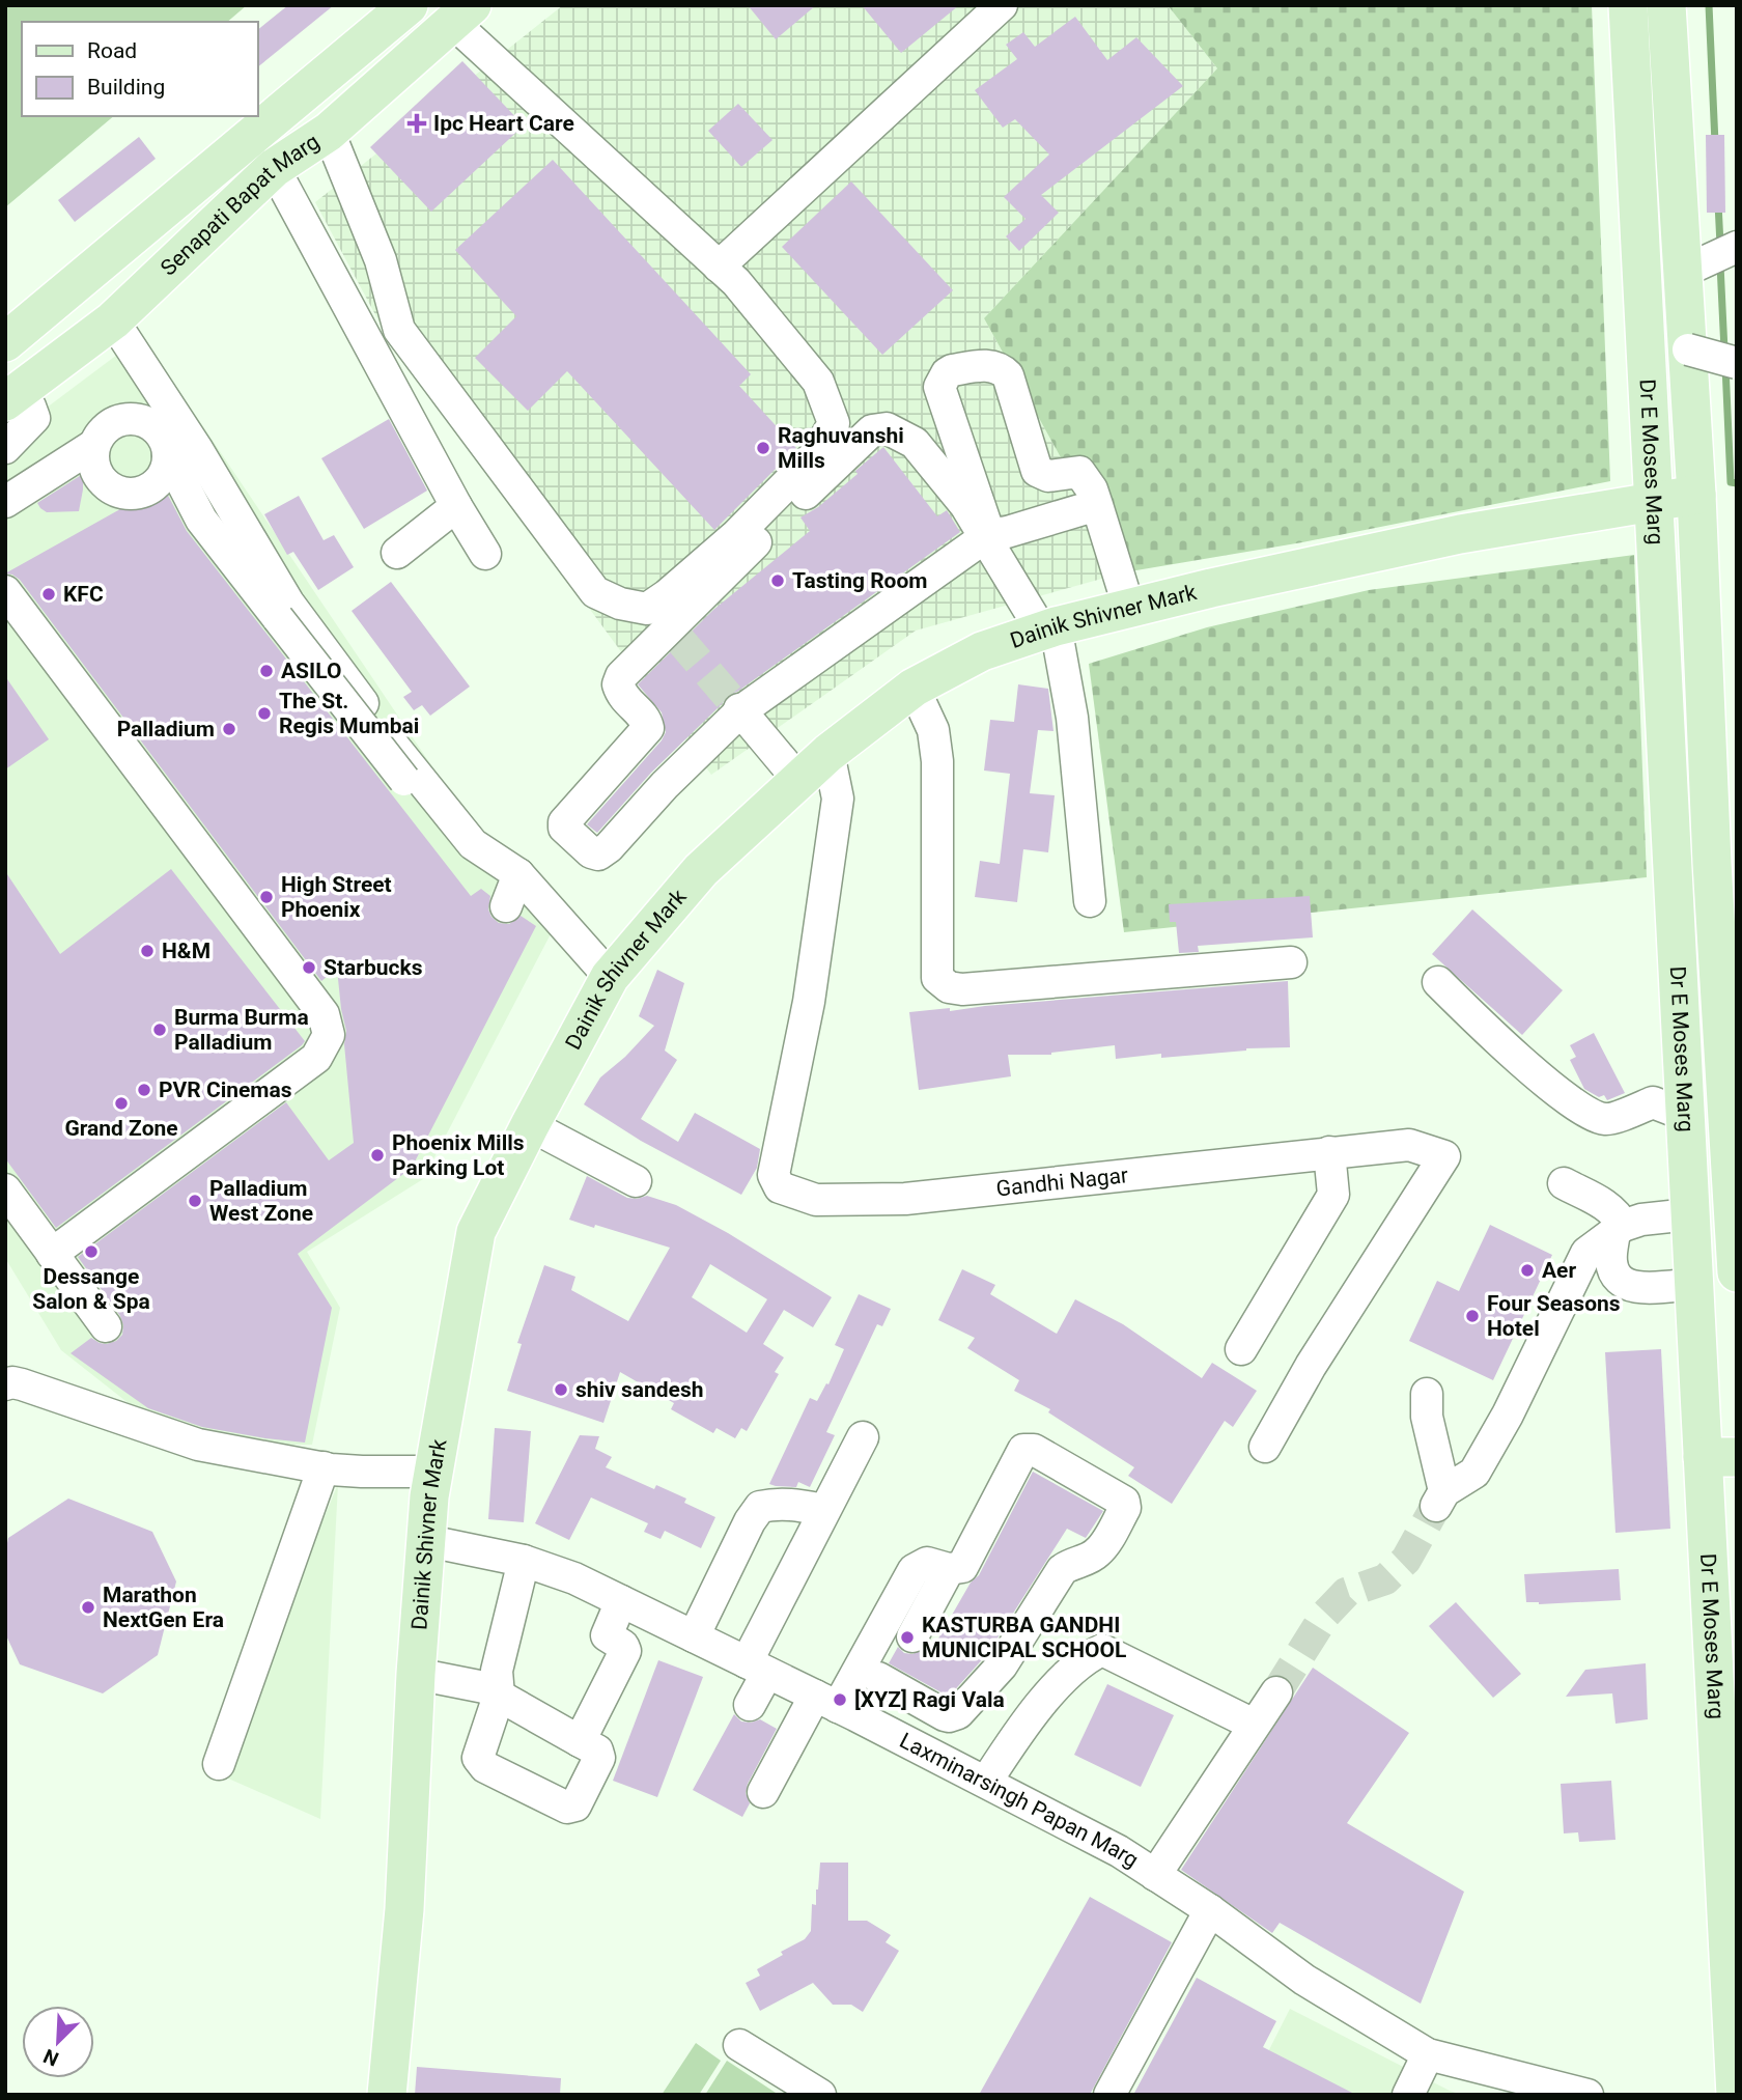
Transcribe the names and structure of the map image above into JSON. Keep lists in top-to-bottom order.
{
  "streets": {
    "main road": ["Senapati Bapat Marg", "Dr E Moses Marg", "Dainik Shivner Mark"],
    "street": ["Gandhi Nagar", "Laxminarsingh Papan Marg"]
  },
  "crossings": [
    ["Dr E Moses Marg", "Dainik Shivner Mark"],
    ["Dainik Shivner Mark", "Gandhi Nagar"],
    ["Dainik Shivner Mark", "Laxminarsingh Papan Marg"]
  ],
  "places": {
    "health": ["Ipc Heart Care"],
    "other": [
      "Raghuvanshi Mills",
      "Tasting Room",
      "KFC",
      "ASILO",
      "The St. Regis Mumbai",
      "Palladium",
      "High Street Phoenix",
      "H&M",
      "Starbucks",
      "Burma Burma Palladium",
      "PVR Cinemas",
      "Grand Zone",
      "Phoenix Mills Parking Lot",
      "Palladium West Zone",
      "Dessange Salon & Spa",
      "Aer",
      "Four Seasons Hotel",
      "shiv sandesh",
      "Marathon NextGen Era",
      "KASTURBA GANDHI MUNICIPAL SCHOOL",
      "[XYZ] Ragi Vala"
    ]
  },
  "legend": ["Road", "Building"],
  "north": "bottom left"
}
